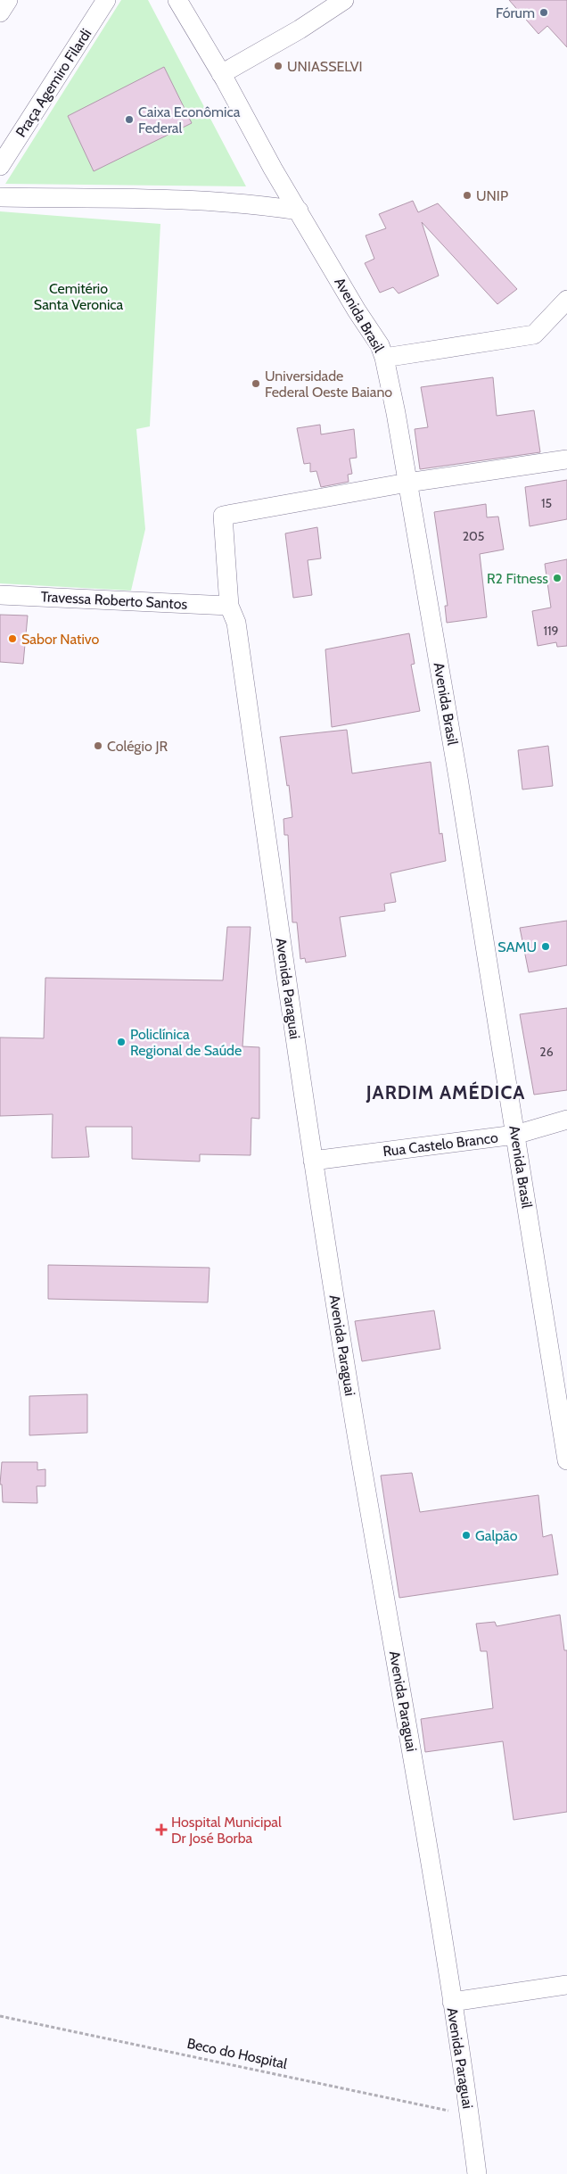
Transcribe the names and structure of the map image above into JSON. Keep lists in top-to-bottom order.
{
  "streets": {
    "street": [
      "Praça Agemiro Filardi",
      "Avenida Brasil",
      "Travessa Roberto Santos",
      "Avenida Paraguai",
      "Rua Castelo Branco"
    ],
    "path": ["Beco do Hospital"]
  },
  "crossings": [
    ["Avenida Brasil", "Avenida Paraguai"],
    ["Avenida Brasil", "Rua Castelo Branco"],
    ["Travessa Roberto Santos", "Avenida Paraguai"],
    ["Avenida Paraguai", "Rua Castelo Branco"],
    ["Avenida Paraguai", "Beco do Hospital"]
  ],
  "districts": ["JARDIM AMÉDICA"],
  "parks": ["Cemitério Santa Veronica"],
  "places": {
    "other": [
      "Fórum",
      "UNIASSELVI",
      "Caixa Econômica Federal",
      "UNIP",
      "Universidade Federal Oeste Baiano",
      "R2 Fitness",
      "Sabor Nativo",
      "Colégio JR",
      "SAMU",
      "Policlínica Regional de Saúde",
      "Galpão"
    ],
    "health": ["Hospital Municipal Dr José Borba"]
  },
  "house_numbers": [
    "15",
    "205",
    "119",
    "26"
  ]
}
